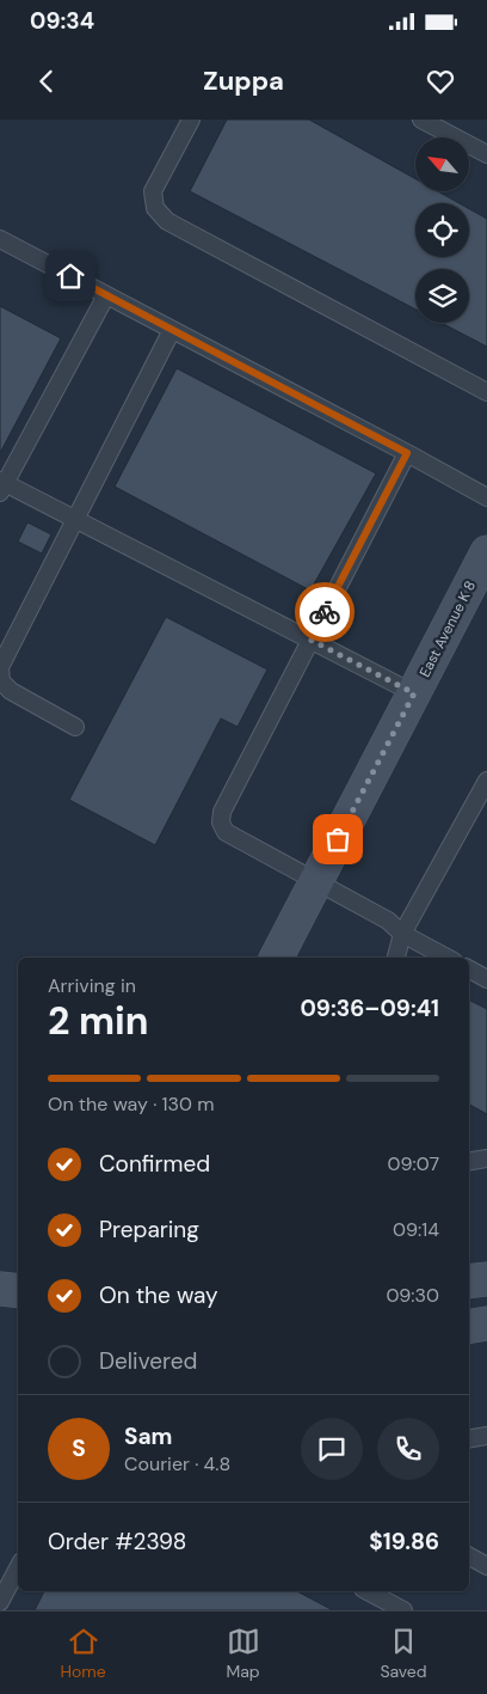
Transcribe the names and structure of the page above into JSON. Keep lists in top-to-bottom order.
{
  "streets": {
    "street": ["East Avenue K 8"]
  },
  "north": "top left",
  "page": {
    "status": "09:34",
    "header": "Zuppa",
    "heading": ["2 min", "Arriving in", "09:36–09:41"],
    "panel": [
      "Sam",
      "Courier · 4.8",
      "Order #2398",
      "$19.86"
    ],
    "bar": "On the way · 130 m",
    "list": [
      ["Confirmed", "09:07"],
      ["Preparing", "09:14"],
      ["On the way", "09:30"],
      "Delivered"
    ],
    "round": "S",
    "tabs": ["Home", "Map", "Saved"]
  }
}
